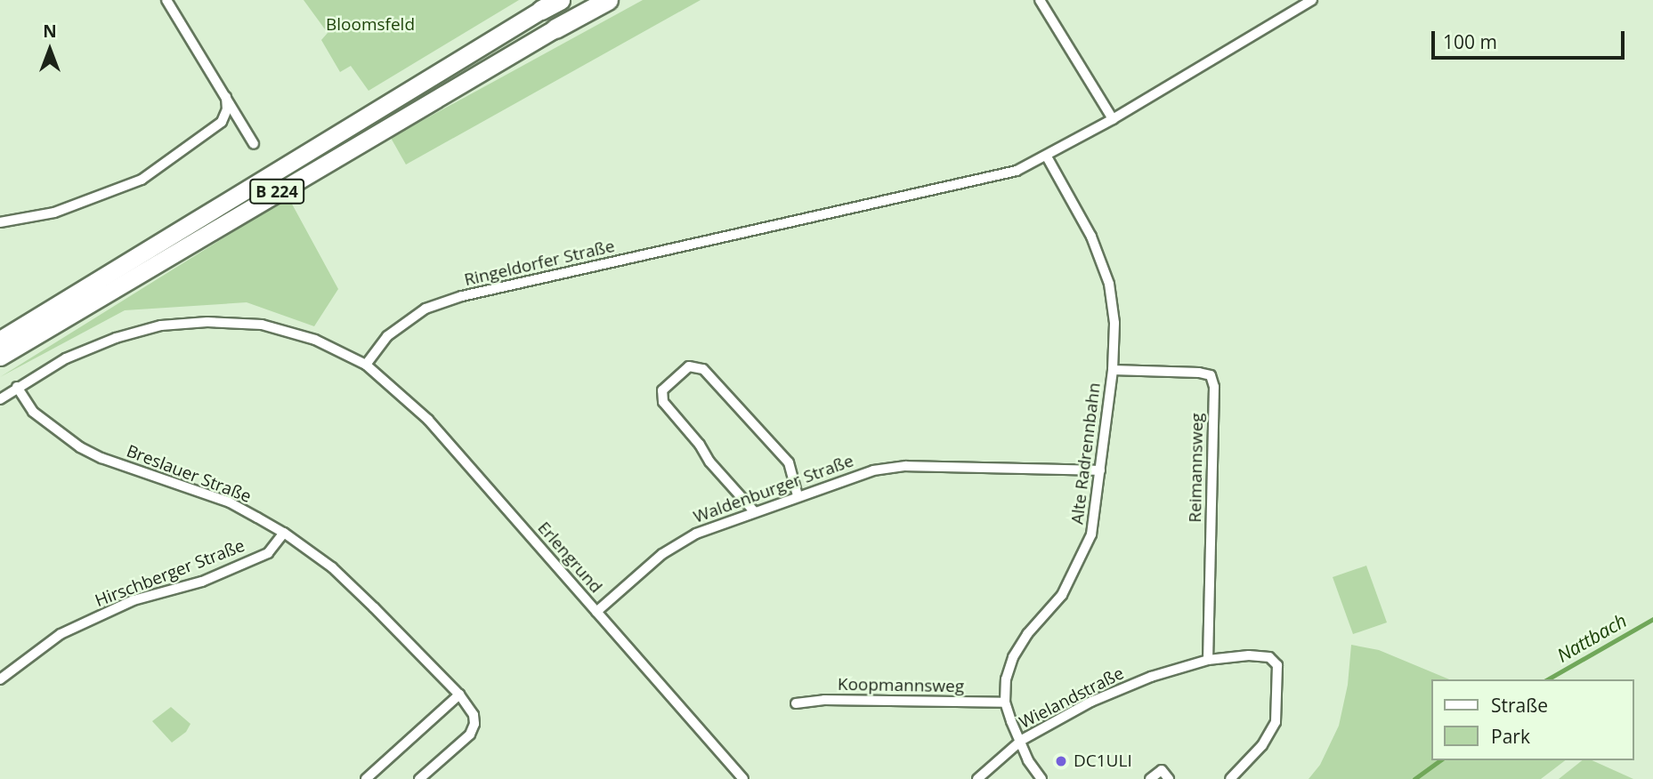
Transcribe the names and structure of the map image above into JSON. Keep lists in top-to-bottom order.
{
  "streets": {
    "highway": ["B 224"],
    "street": [
      "Ringeldorfer Straße",
      "Alte Radrennbahn",
      "Reimannsweg",
      "Breslauer Straße",
      "Waldenburger Straße",
      "Erlengrund",
      "Hirschberger Straße",
      "Koopmannsweg",
      "Wielandstraße"
    ]
  },
  "crossings": [
    ["Ringeldorfer Straße", "Alte Radrennbahn"],
    ["Ringeldorfer Straße", "Erlengrund"],
    ["Alte Radrennbahn", "Reimannsweg"],
    ["Alte Radrennbahn", "Waldenburger Straße"],
    ["Alte Radrennbahn", "Koopmannsweg"],
    ["Reimannsweg", "Wielandstraße"],
    ["Breslauer Straße", "Hirschberger Straße"],
    ["Waldenburger Straße", "Erlengrund"]
  ],
  "water": ["Nattbach"],
  "parks": ["Bloomsfeld"],
  "places": ["DC1ULI"],
  "legend": ["Straße", "Park"],
  "scale_bar": "100 m",
  "north": "top"
}
